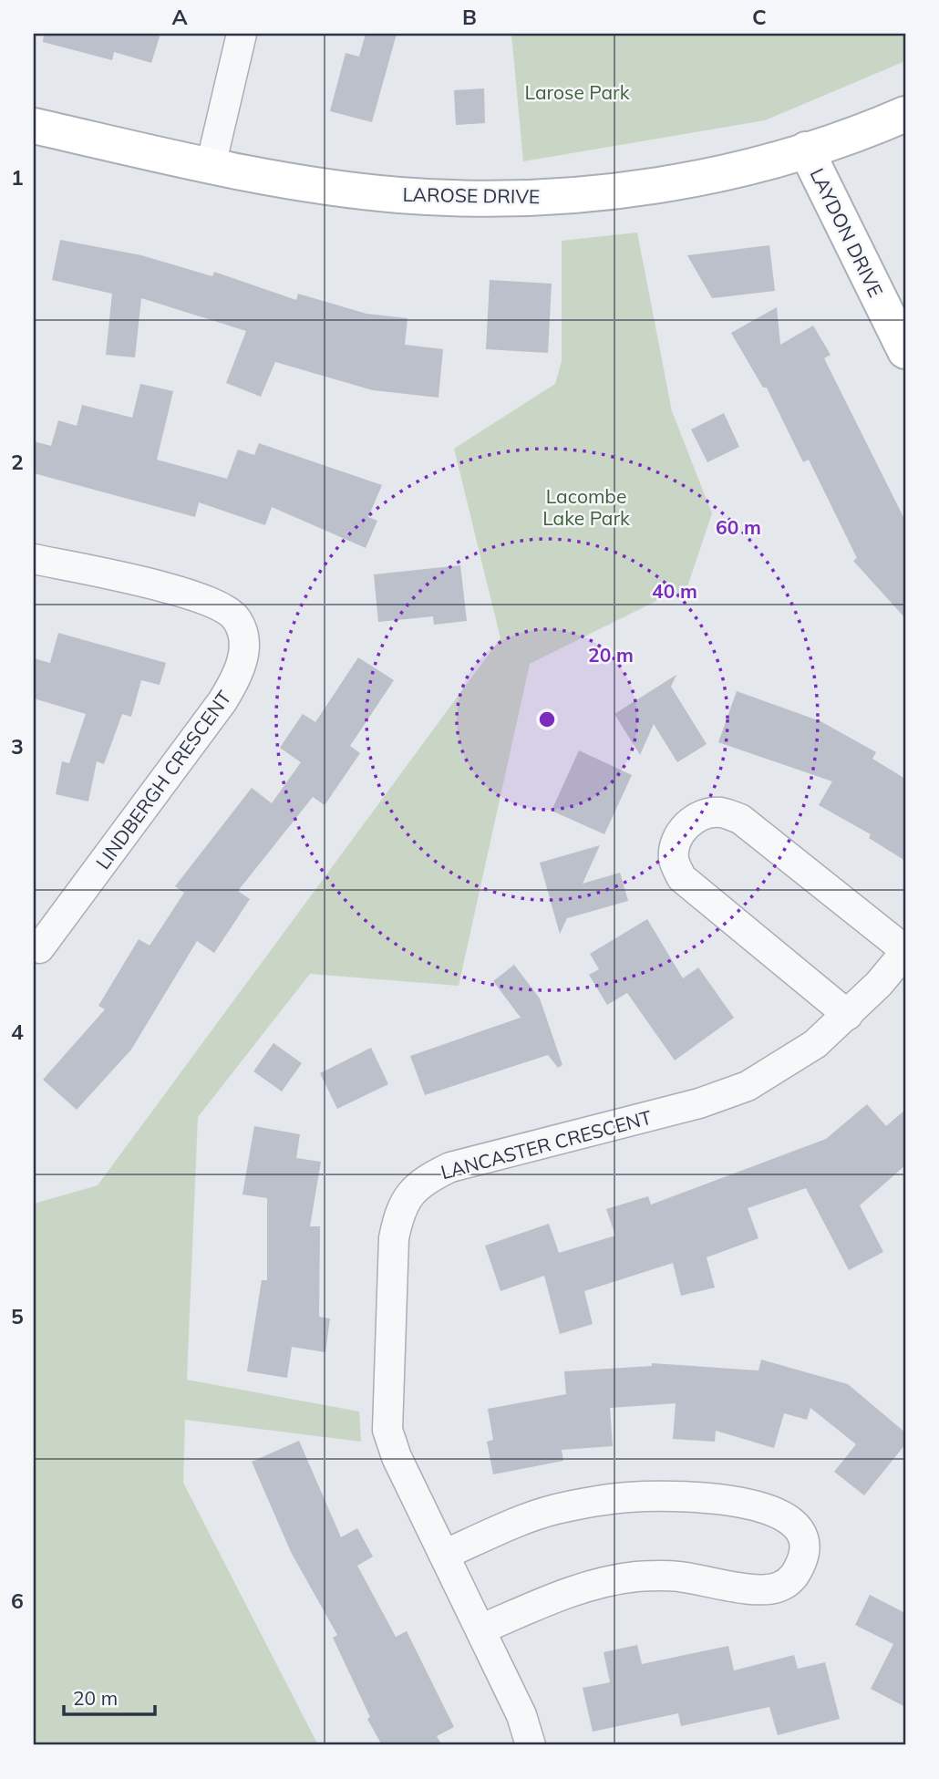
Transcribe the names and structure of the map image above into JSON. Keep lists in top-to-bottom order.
{
  "streets": {
    "street": [
      "LAROSE DRIVE",
      "LAYDON DRIVE",
      "LINDBERGH CRESCENT",
      "LANCASTER CRESCENT"
    ]
  },
  "crossings": [
    ["LAROSE DRIVE", "LAYDON DRIVE"]
  ],
  "parks": ["Larose Park", "Lacombe Lake Park"],
  "scale_bar": "20 m",
  "grid": {
    "columns": ["A", "B", "C"],
    "rows": [
      "1",
      "2",
      "3",
      "4",
      "5",
      "6"
    ]
  },
  "rings": ["60 m", "40 m", "20 m"]
}
